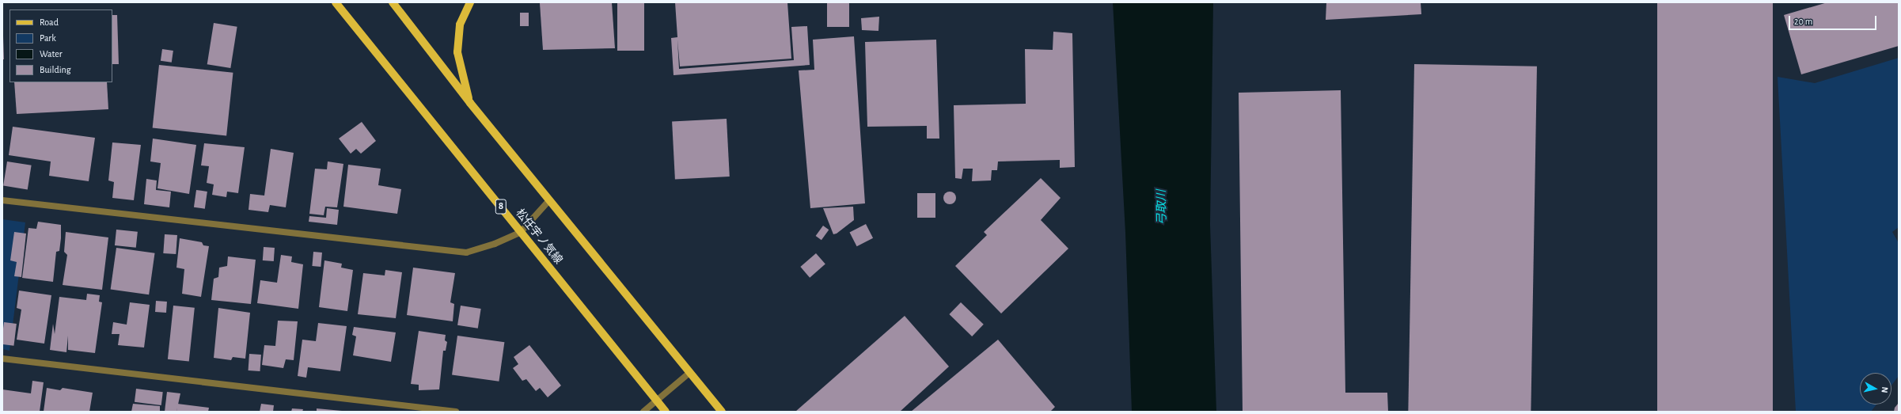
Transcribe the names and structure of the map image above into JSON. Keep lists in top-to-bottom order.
{
  "streets": {
    "main road": ["8", "松任宇ノ気線"]
  },
  "water": ["弓取川"],
  "legend": [
    "Road",
    "Park",
    "Water",
    "Building"
  ],
  "scale_bar": "20 m",
  "north": "right"
}
